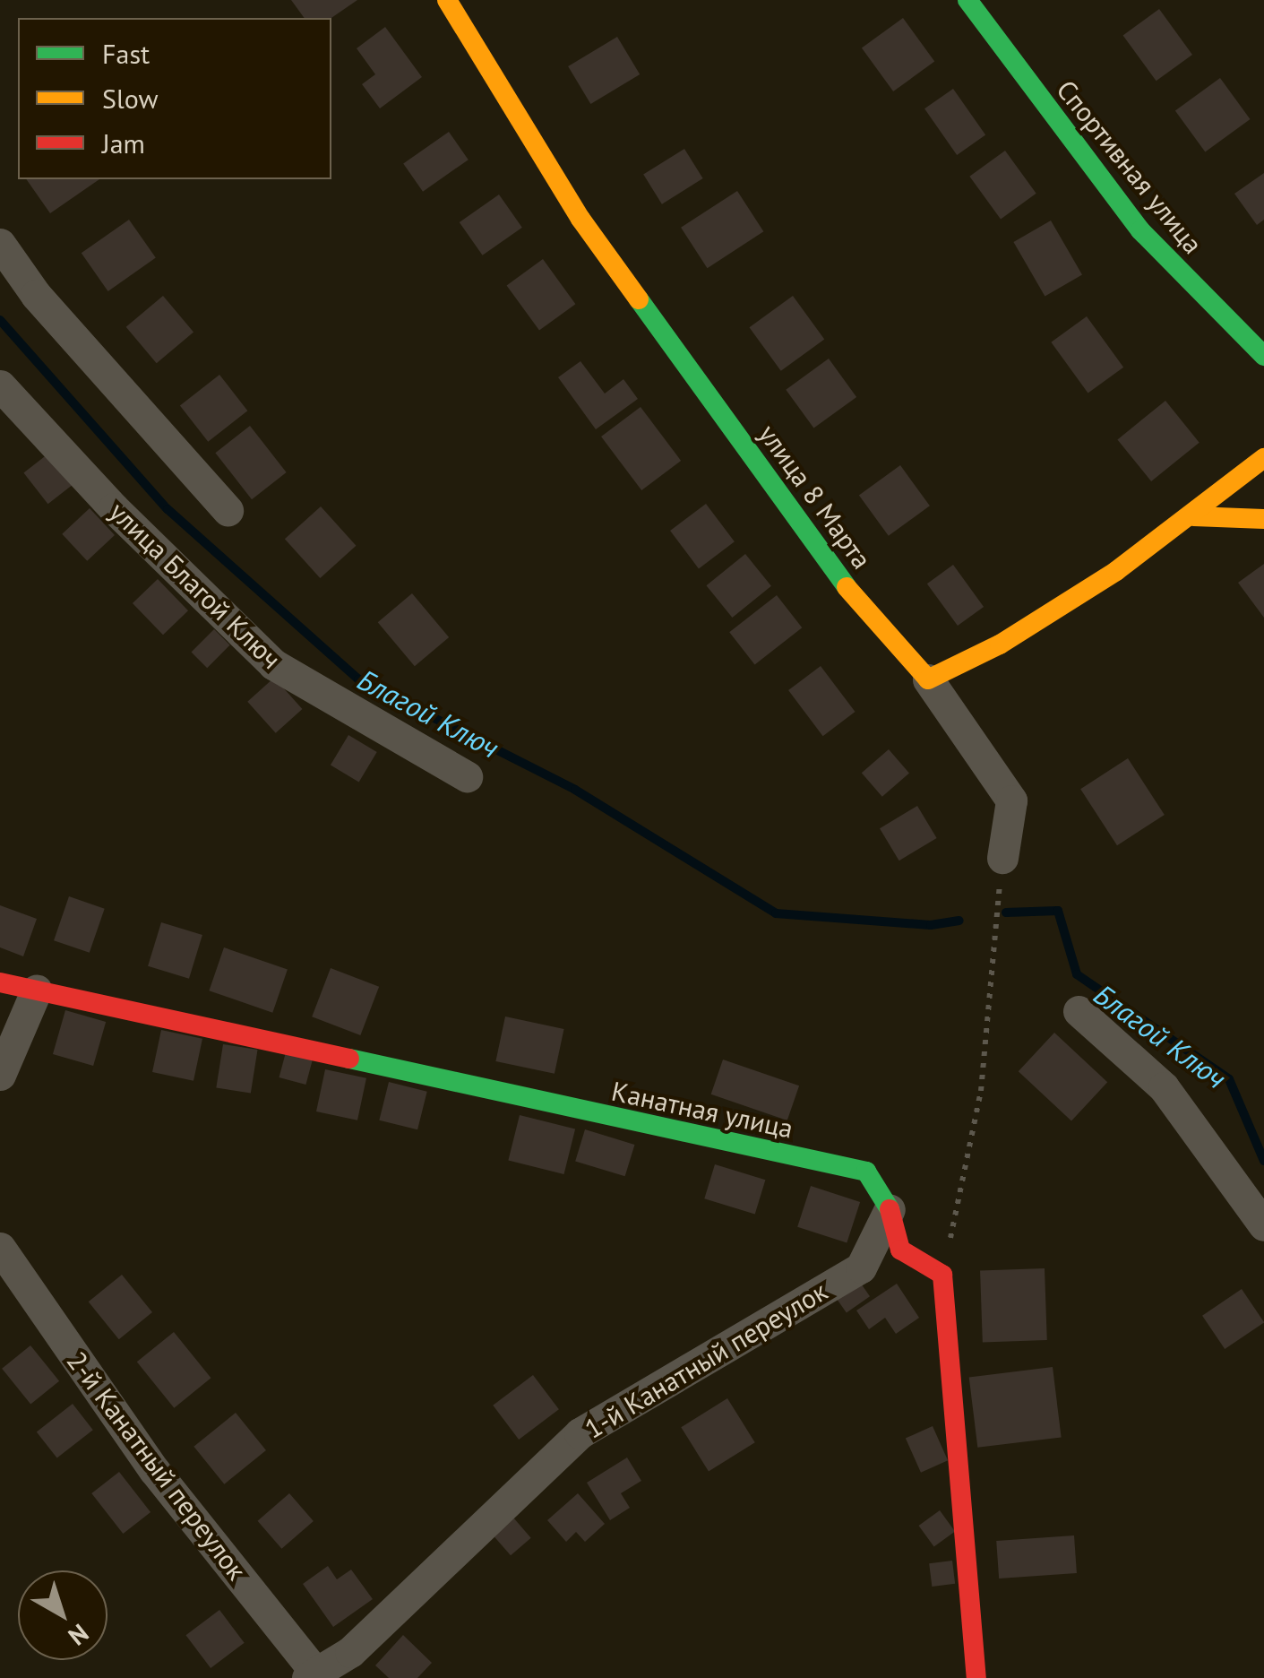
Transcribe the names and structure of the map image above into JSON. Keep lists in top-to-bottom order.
{
  "streets": {
    "street": [
      "Спортивная улица",
      "улица 8 Марта",
      "улица Благой Ключ",
      "Канатная улица",
      "1-й Канатный переулок",
      "2-й Канатный переулок"
    ]
  },
  "crossings": [
    ["Канатная улица", "1-й Канатный переулок"],
    ["1-й Канатный переулок", "2-й Канатный переулок"]
  ],
  "water": ["Благой Ключ"],
  "legend": ["Fast", "Slow", "Jam"],
  "north": "bottom right"
}
